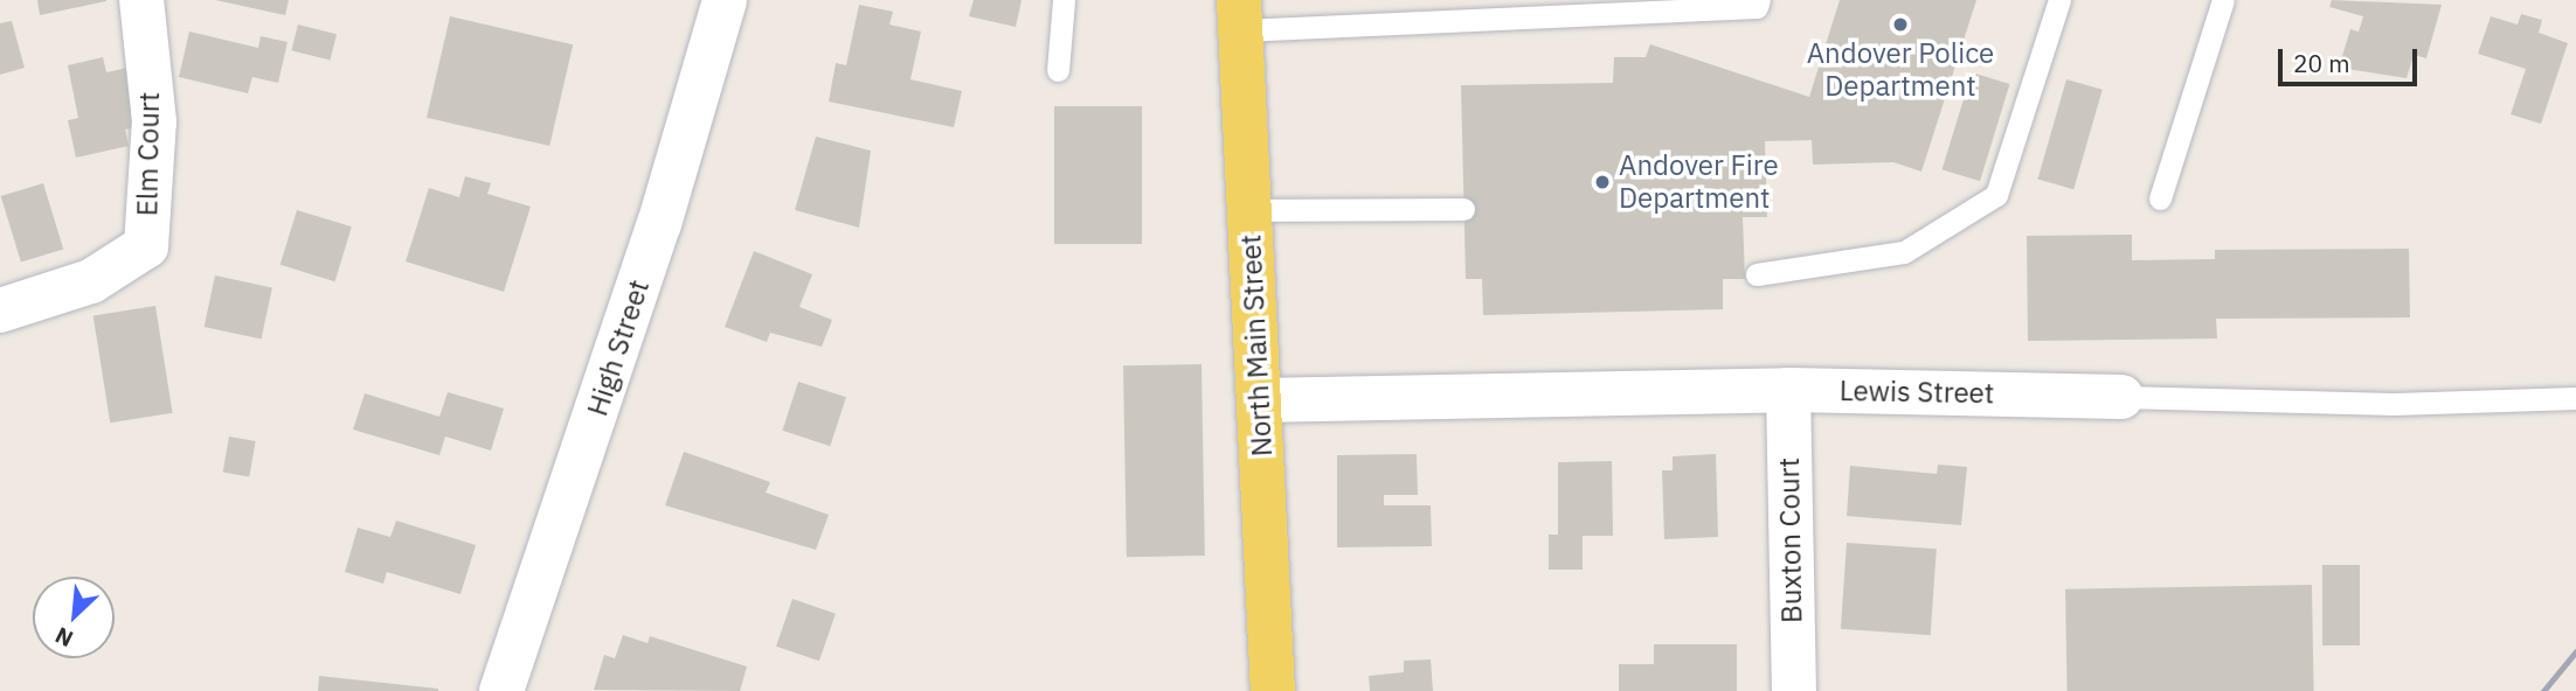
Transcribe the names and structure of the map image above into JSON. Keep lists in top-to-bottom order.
{
  "streets": {
    "main road": ["North Main Street"],
    "street": [
      "Elm Court",
      "High Street",
      "Lewis Street",
      "Buxton Court"
    ]
  },
  "crossings": [
    ["North Main Street", "Lewis Street"],
    ["Lewis Street", "Buxton Court"]
  ],
  "places": ["Andover Police Department", "Andover Fire Department"],
  "scale_bar": "20 m",
  "north": "bottom left"
}
